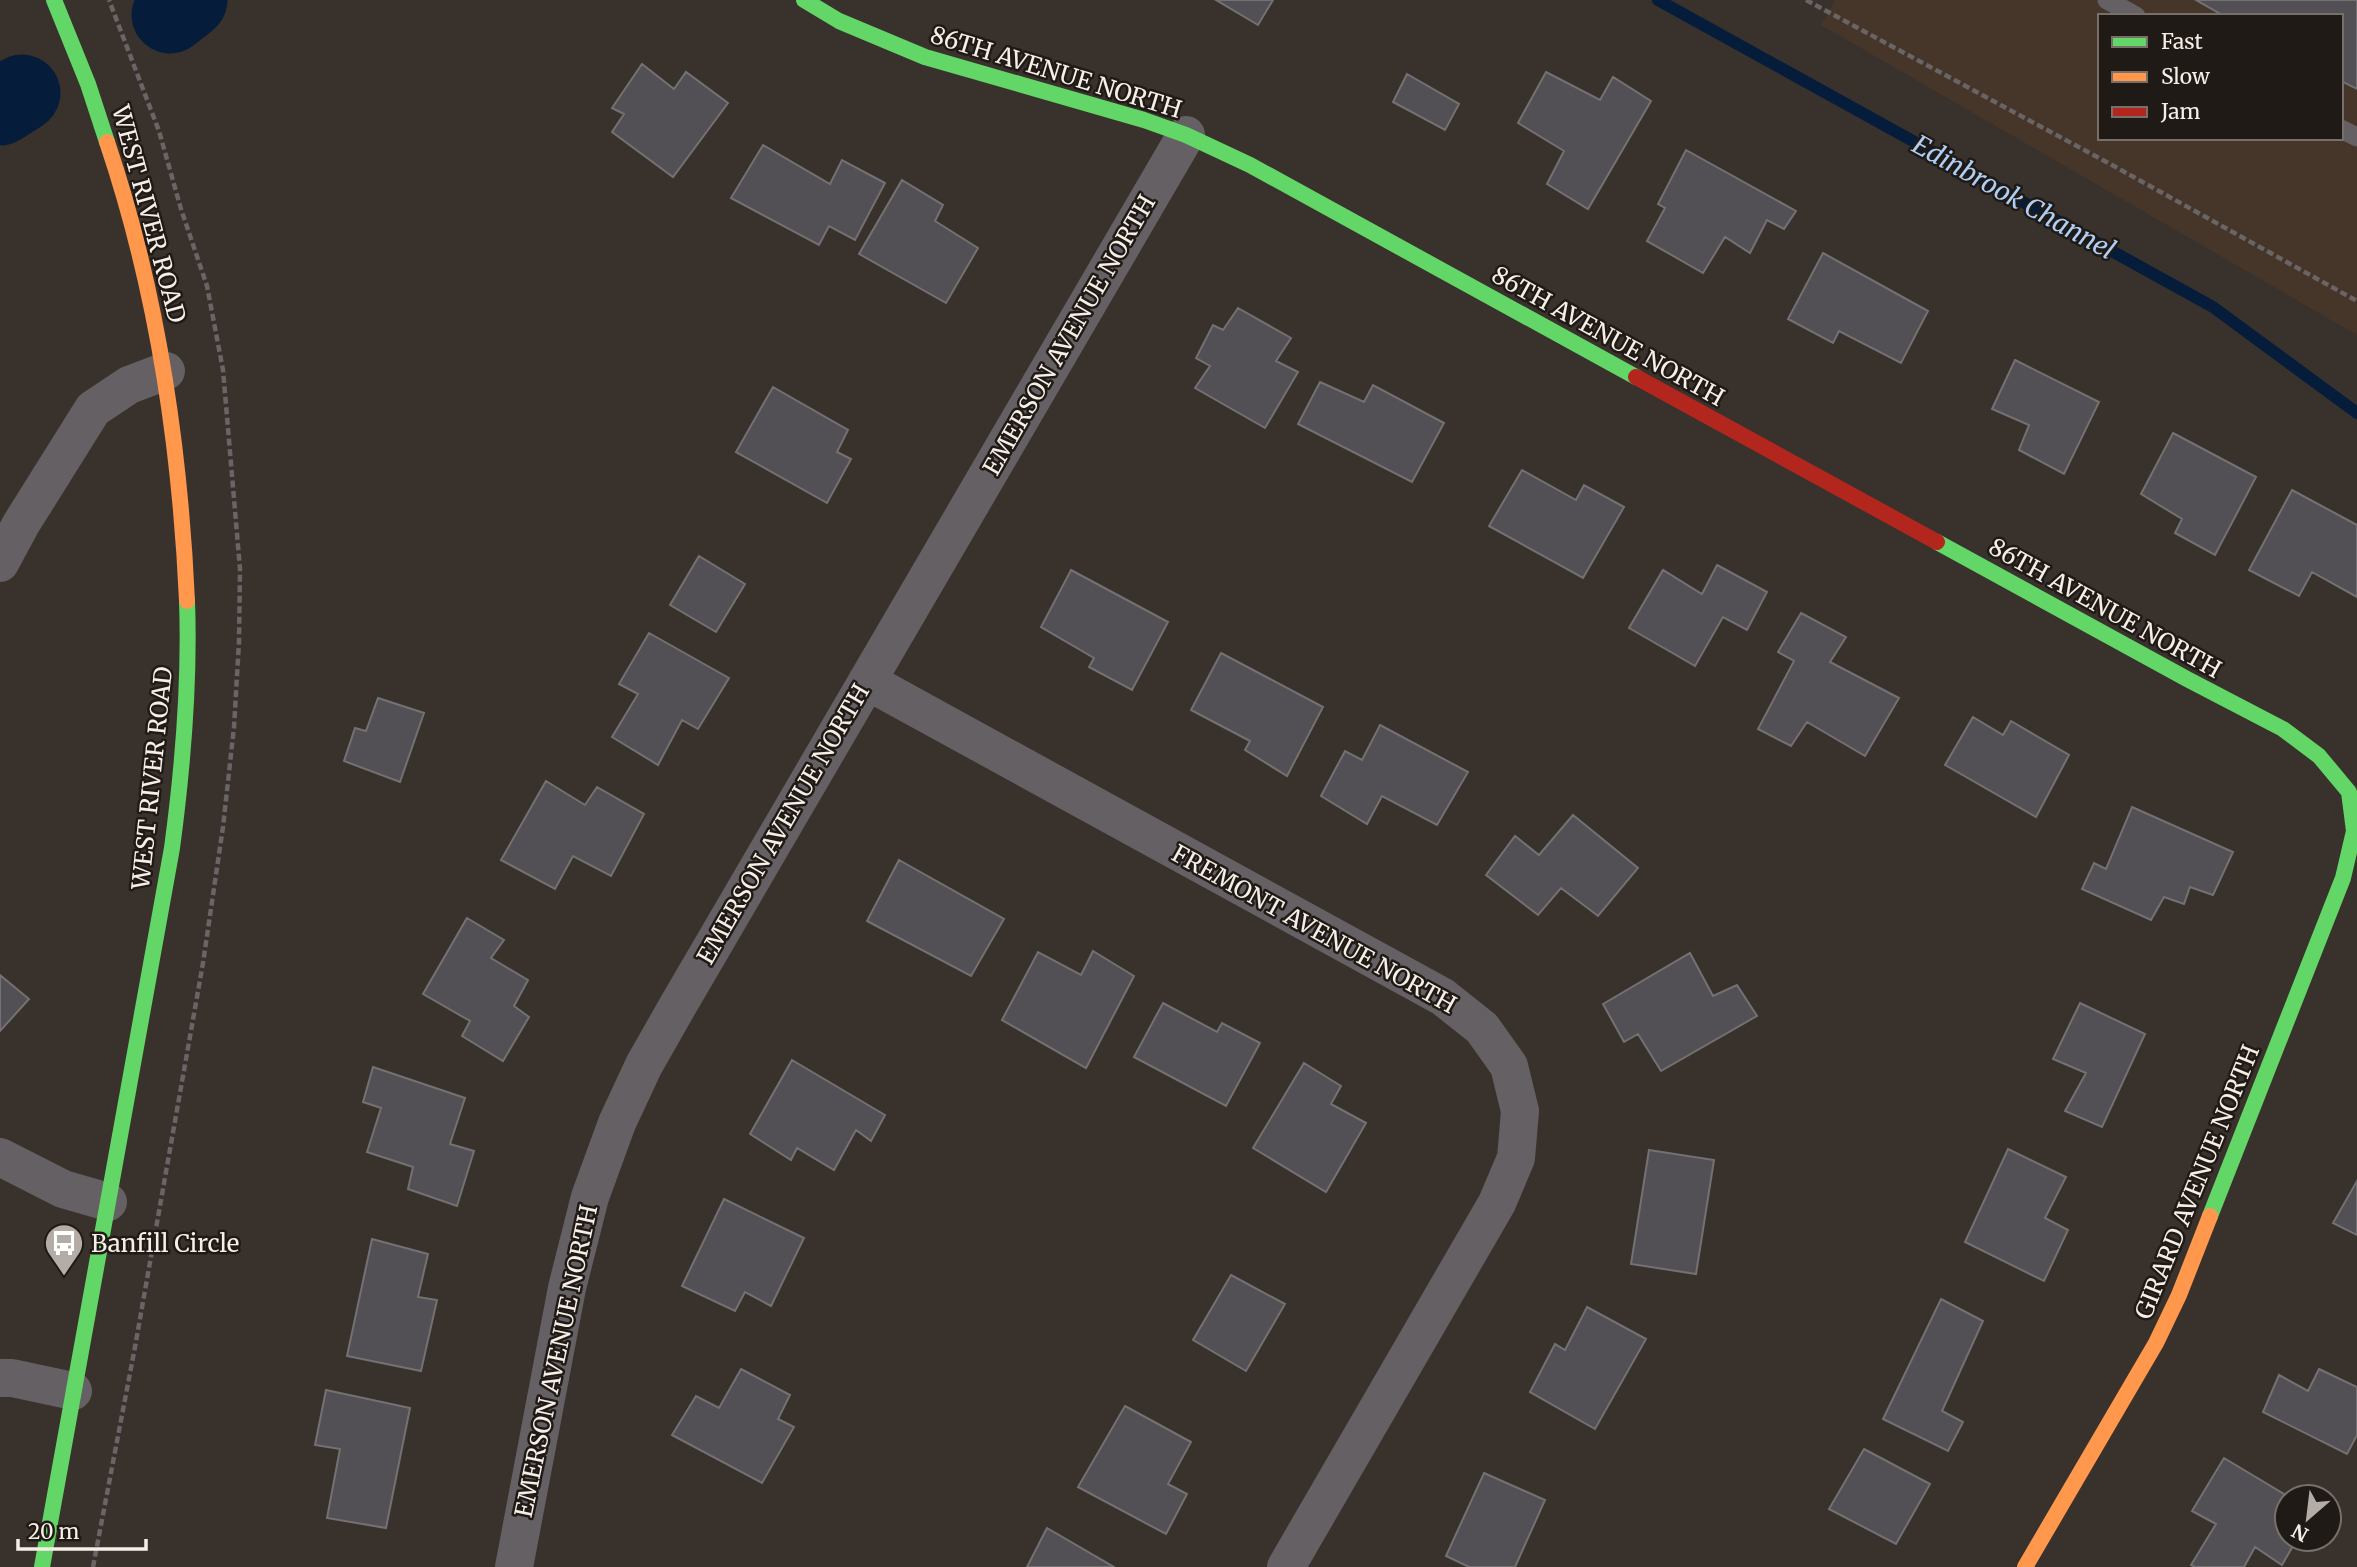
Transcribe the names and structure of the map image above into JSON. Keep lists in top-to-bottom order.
{
  "streets": {
    "street": [
      "86TH AVENUE NORTH",
      "WEST RIVER ROAD",
      "EMERSON AVENUE NORTH",
      "FREMONT AVENUE NORTH",
      "GIRARD AVENUE NORTH"
    ]
  },
  "crossings": [
    ["86TH AVENUE NORTH", "EMERSON AVENUE NORTH"],
    ["86TH AVENUE NORTH", "GIRARD AVENUE NORTH"],
    ["EMERSON AVENUE NORTH", "FREMONT AVENUE NORTH"]
  ],
  "water": ["Edinbrook Channel"],
  "places": {
    "bus stop": ["Banfill Circle"]
  },
  "legend": ["Fast", "Slow", "Jam"],
  "scale_bar": "20 m",
  "north": "bottom left"
}
